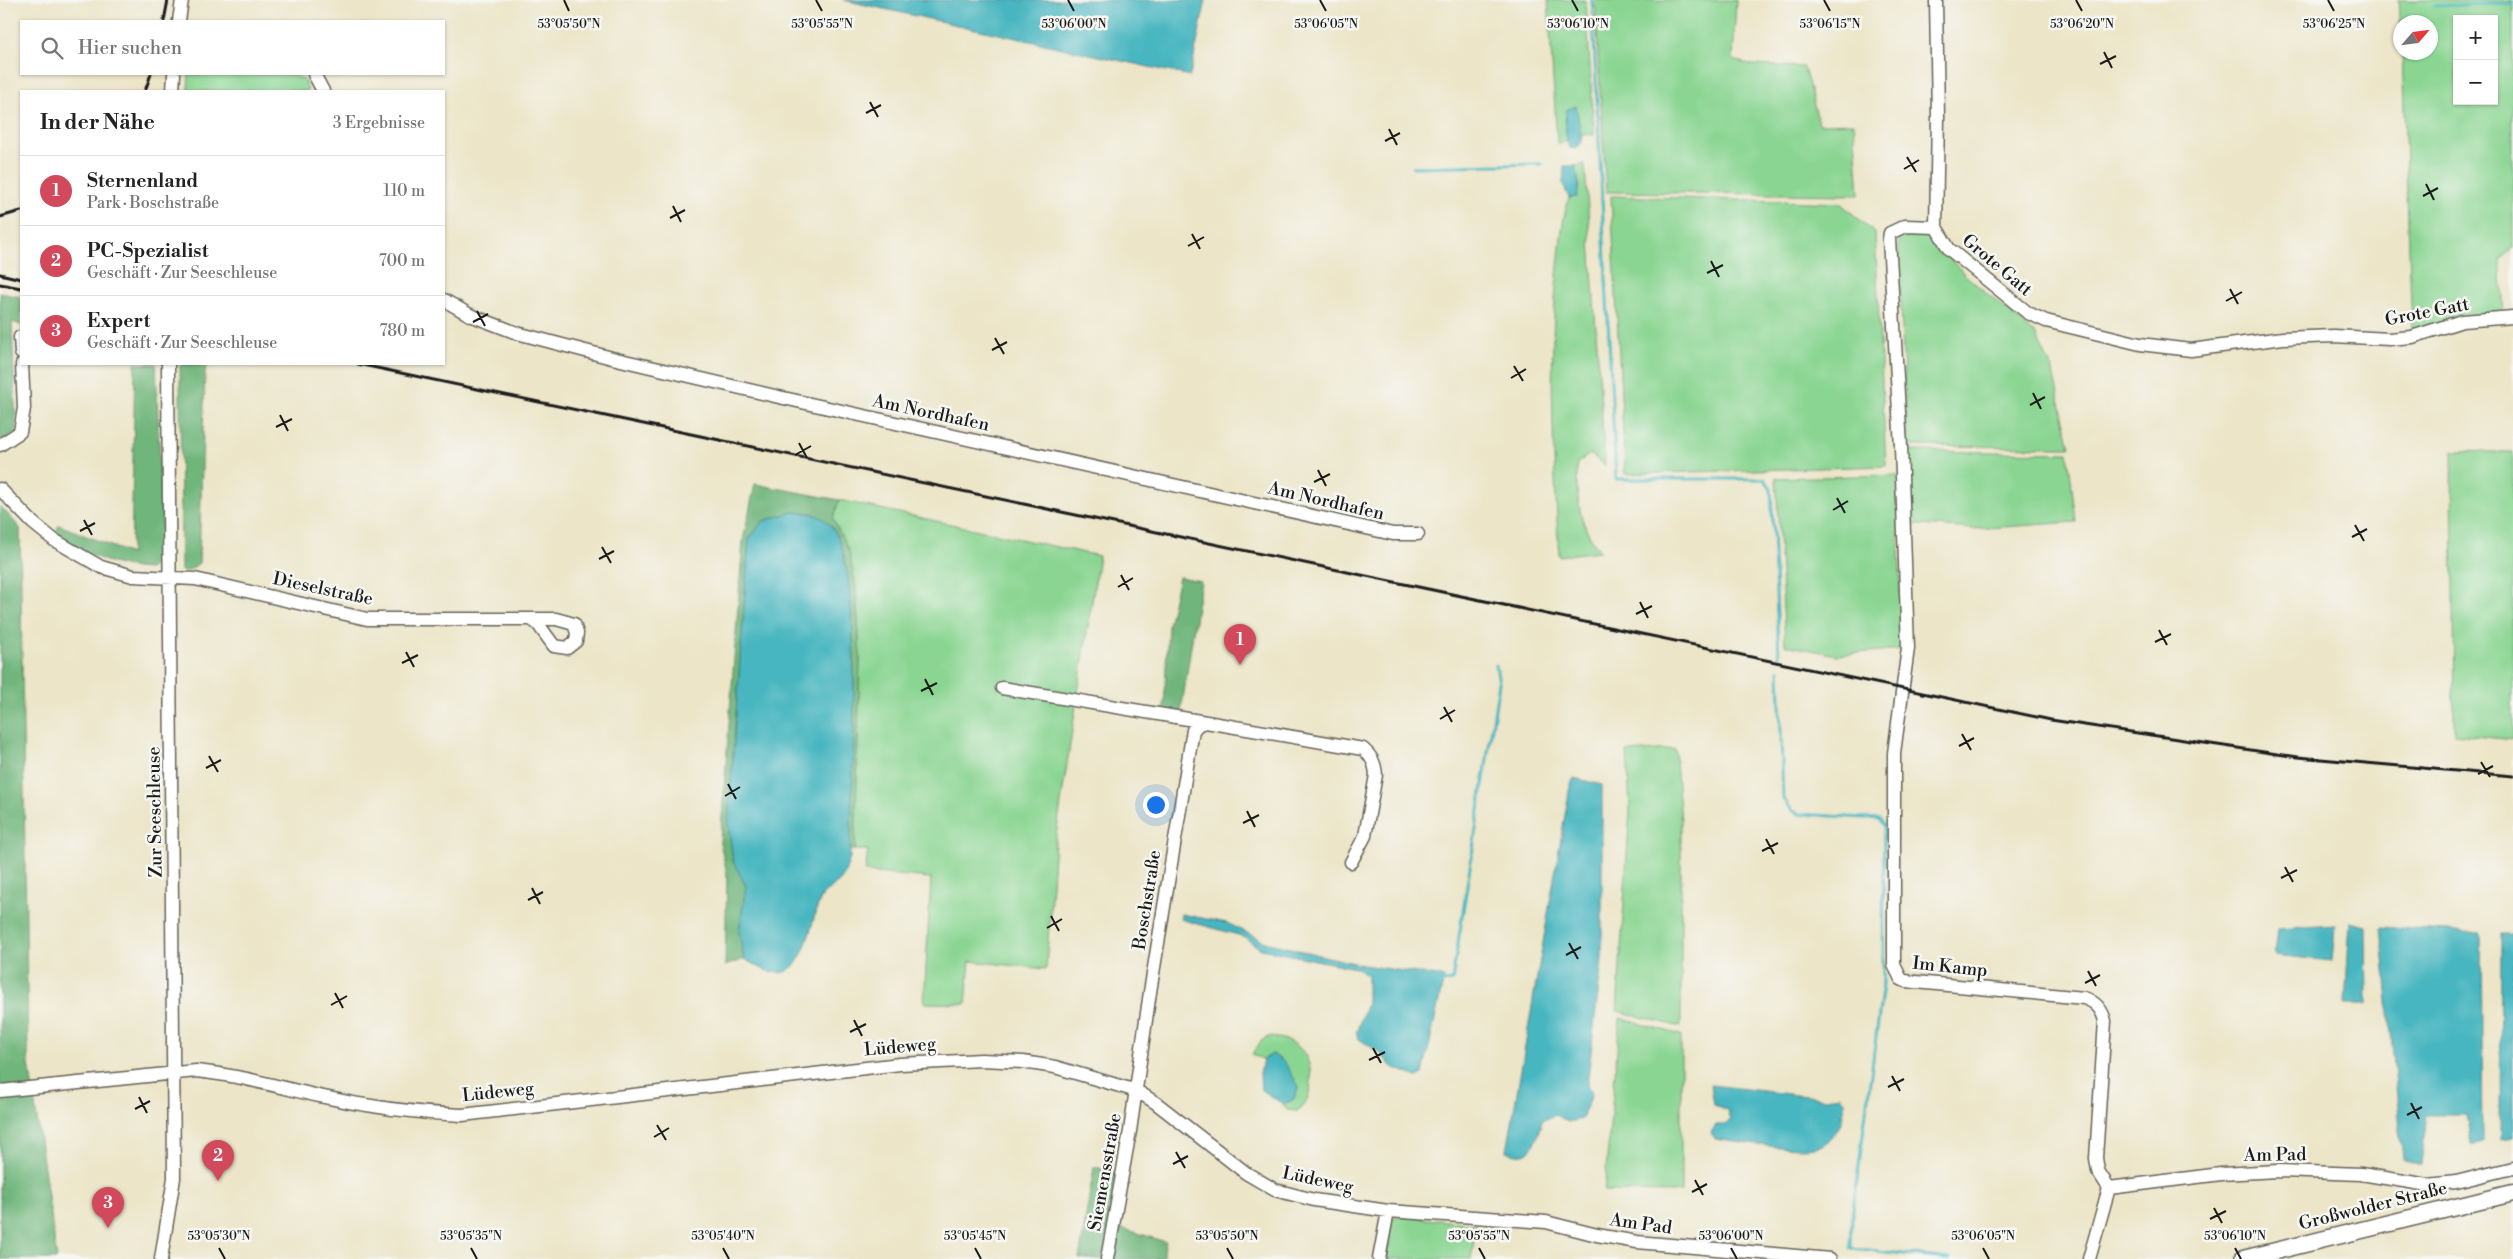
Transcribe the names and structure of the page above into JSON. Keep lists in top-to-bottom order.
{
  "streets": {
    "main road": ["Großwolder Straße"],
    "street": [
      "Grote Gatt",
      "Am Nordhafen",
      "Dieselstraße",
      "Zur Seeschleuse",
      "Boschstraße",
      "Im Kamp",
      "Lüdeweg",
      "Am Pad",
      "Siemensstraße"
    ]
  },
  "crossings": [
    ["Grote Gatt", "Im Kamp"],
    ["Dieselstraße", "Zur Seeschleuse"],
    ["Zur Seeschleuse", "Lüdeweg"],
    ["Boschstraße", "Lüdeweg"],
    ["Boschstraße", "Siemensstraße"],
    ["Im Kamp", "Am Pad"],
    ["Lüdeweg", "Am Pad"],
    ["Lüdeweg", "Siemensstraße"]
  ],
  "north": "top right",
  "page": {
    "map_buttons": ["+", "−"],
    "search": "Hier suchen",
    "heading": ["In der Nähe", "3 Ergebnisse"],
    "list": [
      {
        "mark": "1",
        "name": "Sternenland",
        "note": "Park · Boschstraße",
        "value": "110 m"
      },
      {
        "mark": "2",
        "name": "PC-Spezialist",
        "note": "Geschäft · Zur Seeschleuse",
        "value": "700 m"
      },
      {
        "mark": "3",
        "name": "Expert",
        "note": "Geschäft · Zur Seeschleuse",
        "value": "780 m"
      }
    ],
    "pins": ["1", "2", "3"]
  },
  "coordinates": [
    "53°05'50\"N",
    "53°05'55\"N",
    "53°06'00\"N",
    "53°06'05\"N",
    "53°06'10\"N",
    "53°06'20\"N",
    "53°06'25\"N",
    "53°06'15\"N",
    "53°05'30\"N",
    "53°05'35\"N",
    "53°05'40\"N",
    "53°05'45\"N"
  ]
}
